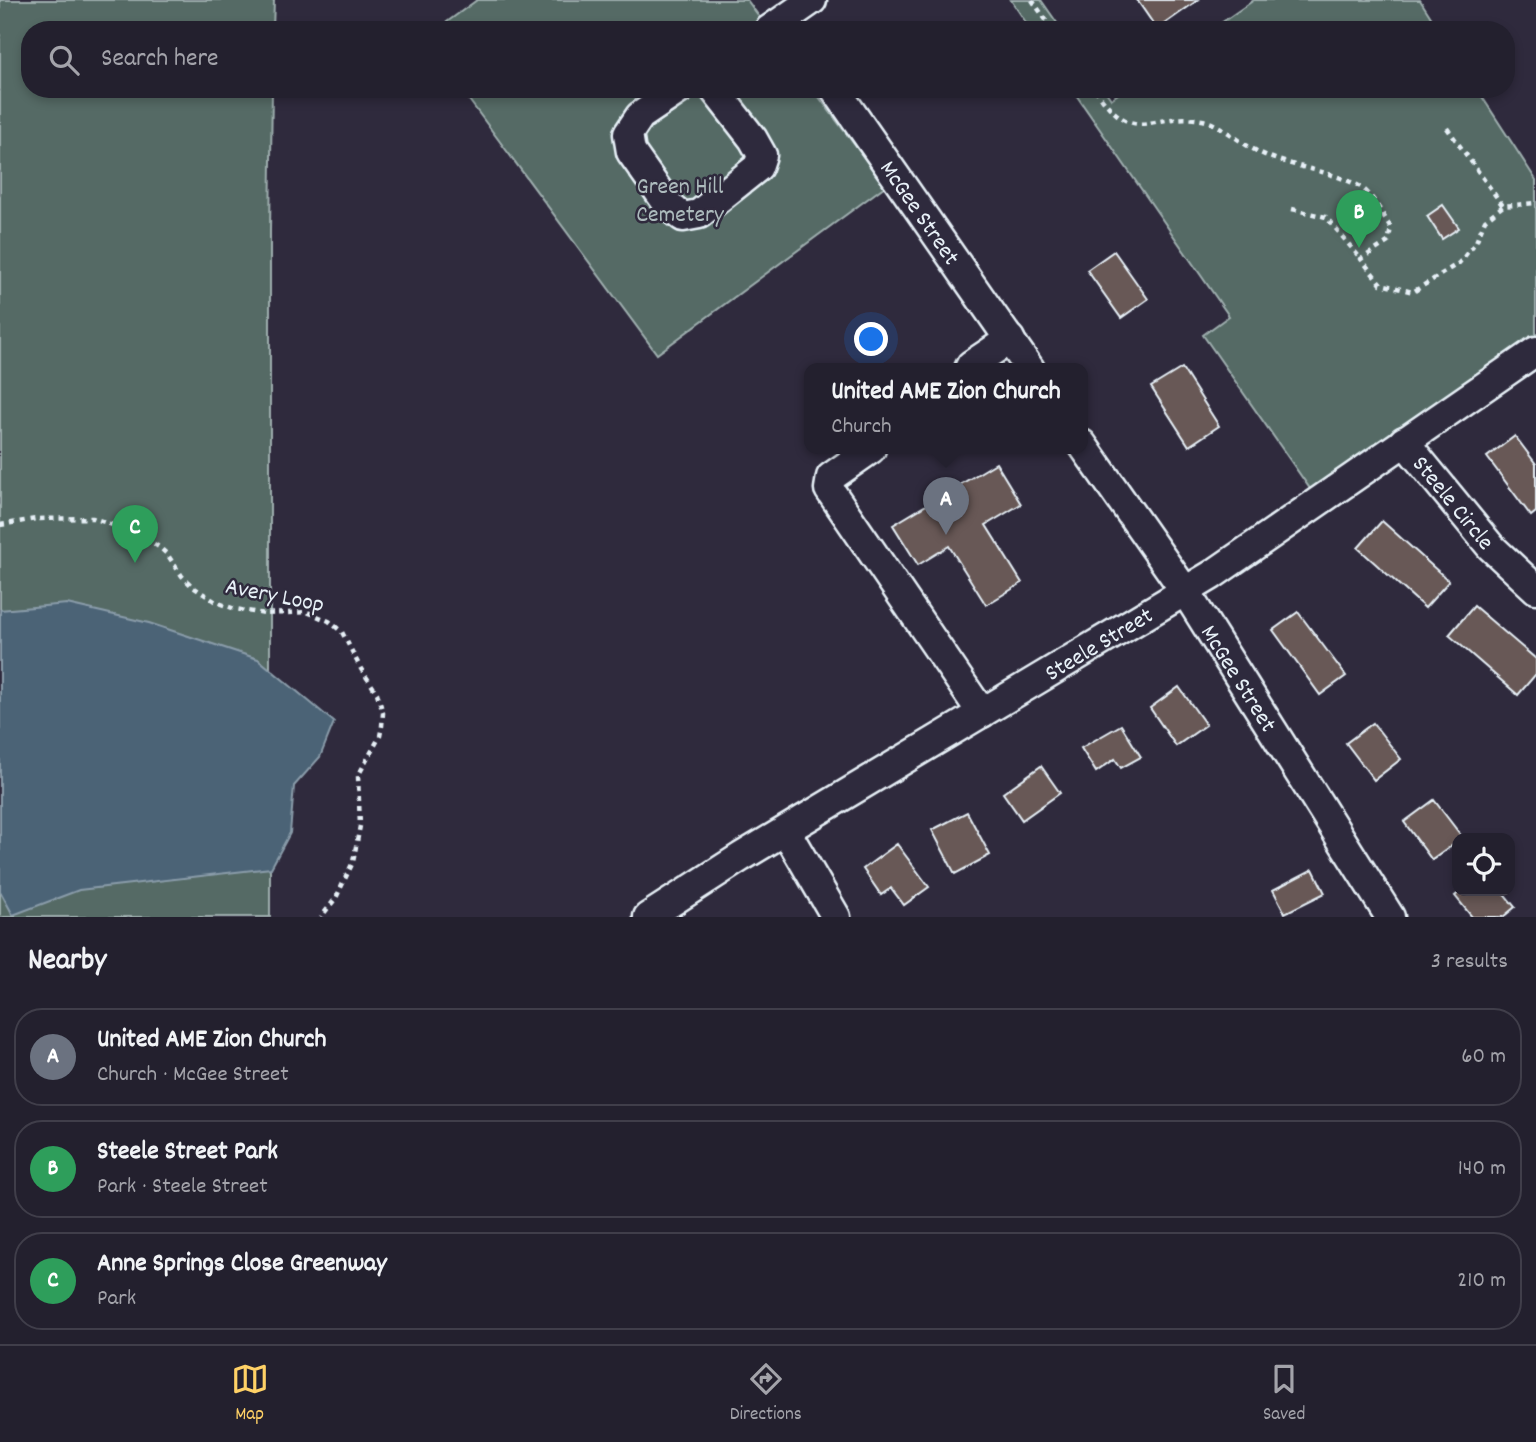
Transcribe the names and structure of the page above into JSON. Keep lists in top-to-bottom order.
{
  "streets": {
    "street": ["McGee Street", "Steele Circle", "Steele Street"],
    "path": ["Avery Loop"]
  },
  "crossings": [
    ["McGee Street", "Steele Street"],
    ["Steele Circle", "Steele Street"]
  ],
  "parks": ["Green Hill Cemetery"],
  "page": {
    "search": "Search here",
    "pins": ["B", "A", "C"],
    "popup": ["United AME Zion Church", "Church"],
    "heading": ["Nearby", "3 results"],
    "list": [
      {
        "mark": "A",
        "name": "United AME Zion Church",
        "note": "Church · McGee Street",
        "value": "60 m"
      },
      {
        "mark": "B",
        "name": "Steele Street Park",
        "note": "Park · Steele Street",
        "value": "140 m"
      },
      {
        "mark": "C",
        "name": "Anne Springs Close Greenway",
        "note": "Park",
        "value": "210 m"
      }
    ],
    "nav": ["Map", "Directions", "Saved"]
  }
}
